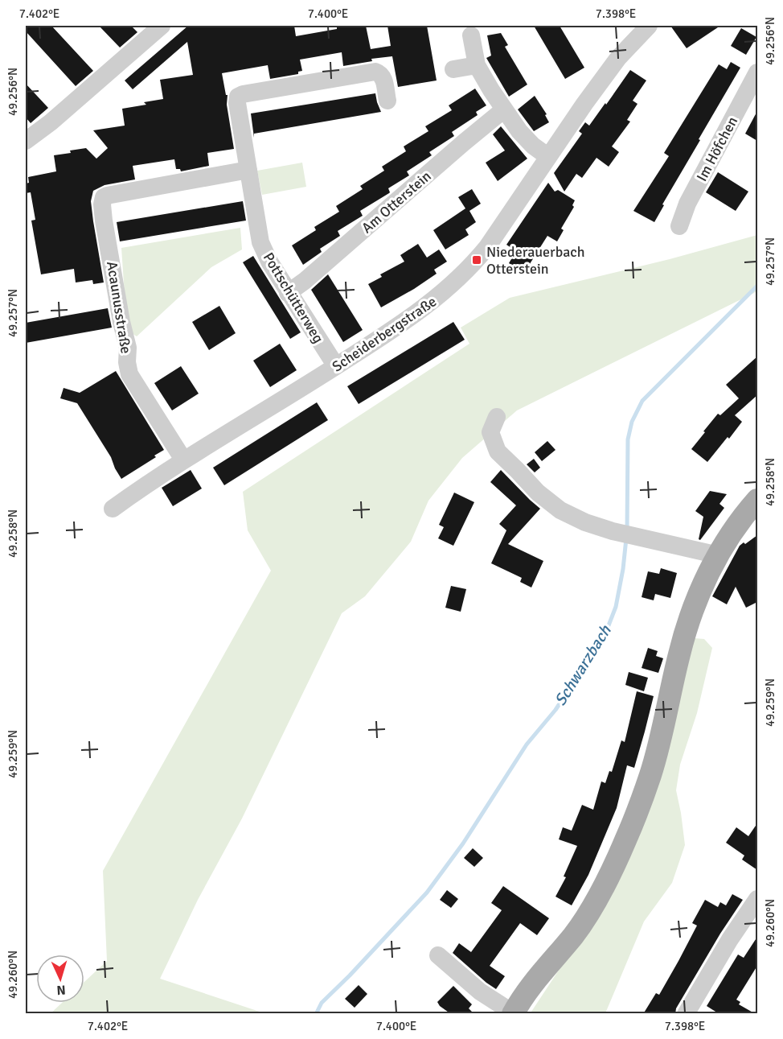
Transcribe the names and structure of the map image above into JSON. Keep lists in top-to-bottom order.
{
  "streets": {
    "street": [
      "Im Höfchen",
      "Am Otterstein",
      "Pottschütterweg",
      "Acaunusstraße",
      "Scheiderbergstraße"
    ]
  },
  "crossings": [
    ["Am Otterstein", "Pottschütterweg"],
    ["Pottschütterweg", "Acaunusstraße"],
    ["Pottschütterweg", "Scheiderbergstraße"],
    ["Acaunusstraße", "Scheiderbergstraße"]
  ],
  "water": ["Schwarzbach"],
  "places": {
    "transit": ["Niederauerbach Otterstein"]
  },
  "north": "bottom",
  "coordinates": [
    "7.402°E",
    "7.400°E",
    "7.398°E",
    "49.256°N",
    "49.257°N",
    "49.258°N",
    "49.259°N",
    "49.260°N"
  ]
}
